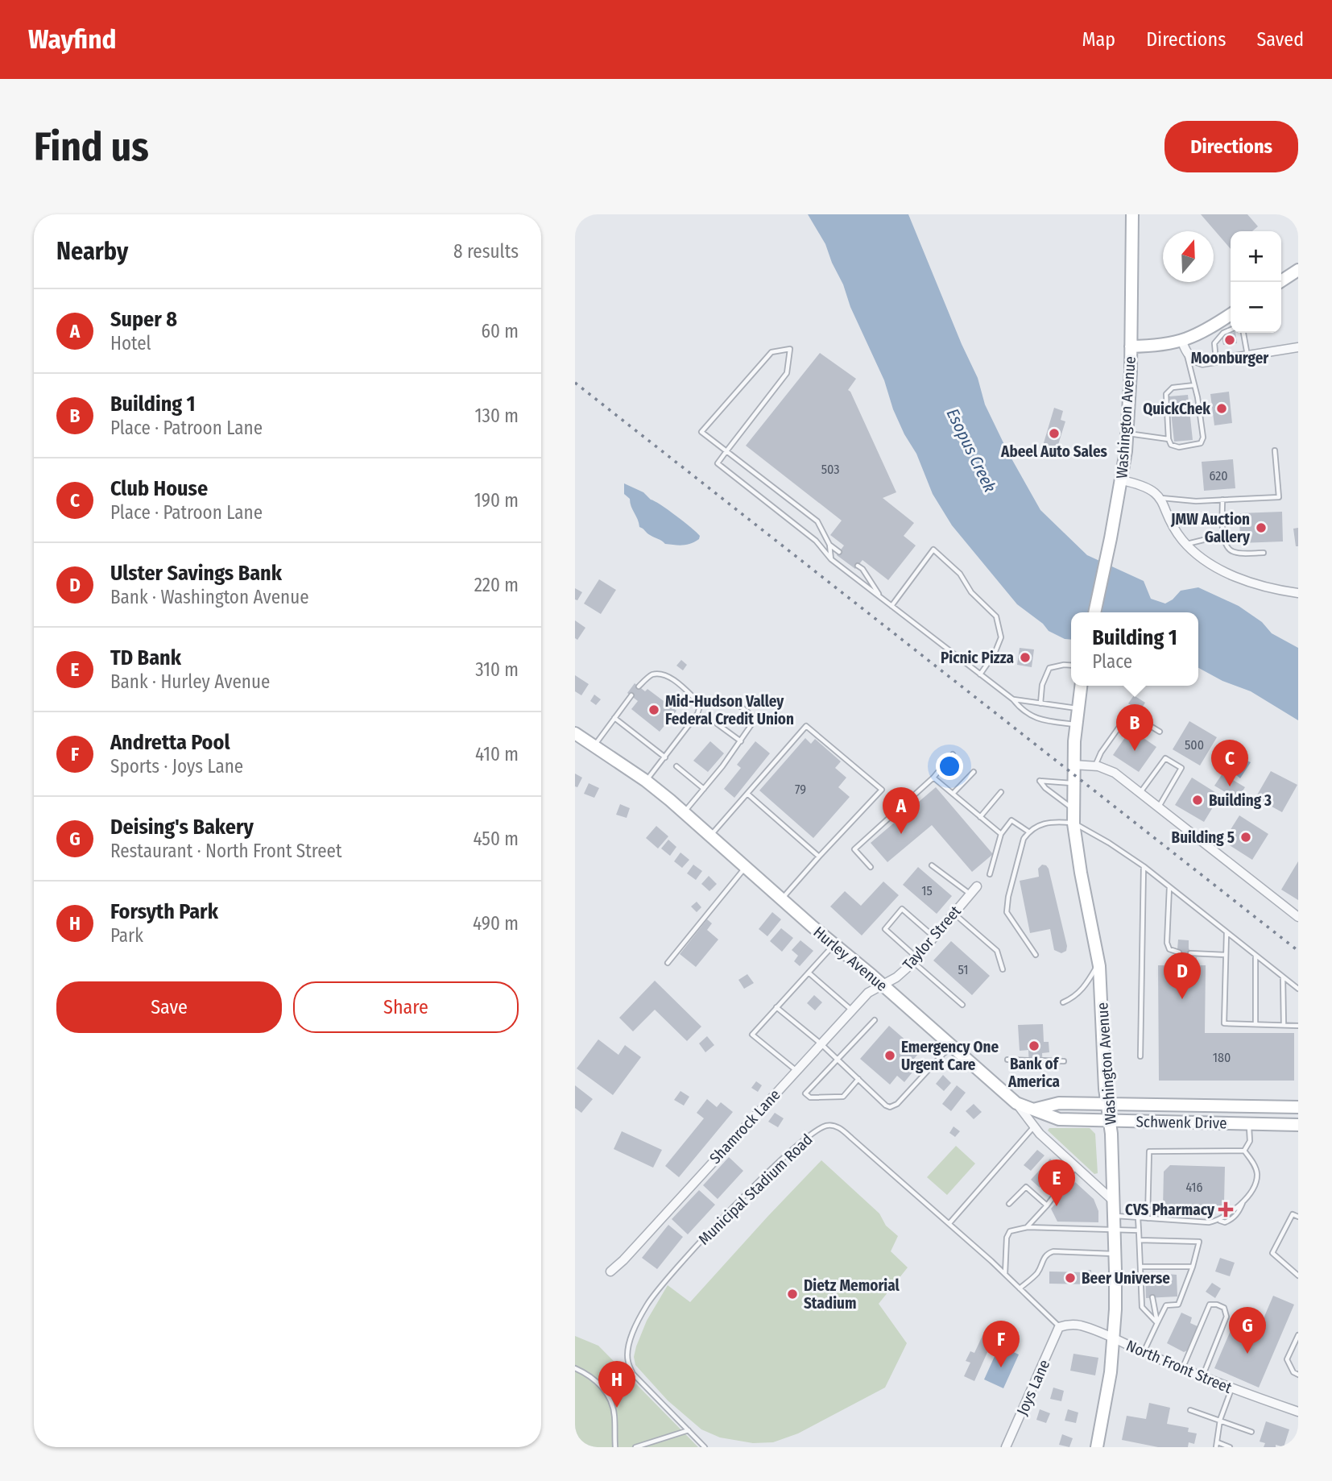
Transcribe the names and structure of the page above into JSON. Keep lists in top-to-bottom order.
{
  "streets": {
    "street": [
      "Washington Avenue",
      "Taylor Street",
      "Hurley Avenue",
      "Schwenk Drive",
      "Shamrock Lane",
      "North Front Street",
      "Joys Lane"
    ],
    "lane": ["Municipal Stadium Road"]
  },
  "crossings": [
    ["Washington Avenue", "Hurley Avenue"],
    ["Washington Avenue", "Schwenk Drive"],
    ["Washington Avenue", "North Front Street"],
    ["Taylor Street", "Hurley Avenue"],
    ["Taylor Street", "Shamrock Lane"],
    ["Hurley Avenue", "Schwenk Drive"],
    ["Hurley Avenue", "Shamrock Lane"],
    ["Municipal Stadium Road", "North Front Street"],
    ["Municipal Stadium Road", "Joys Lane"],
    ["North Front Street", "Joys Lane"]
  ],
  "water": ["Esopus Creek"],
  "places": {
    "other": [
      "Moonburger",
      "QuickChek",
      "Abeel Auto Sales",
      "JMW Auction Gallery",
      "Picnic Pizza",
      "Mid-Hudson Valley Federal Credit Union",
      "Building 3",
      "Building 5",
      "Bank of America",
      "Emergency One Urgent Care",
      "Beer Universe",
      "Dietz Memorial Stadium"
    ],
    "health": ["CVS Pharmacy"]
  },
  "house_numbers": [
    "503",
    "620",
    "500",
    "79",
    "15",
    "51",
    "180",
    "416"
  ],
  "north": "top",
  "page": {
    "header": "Wayfind",
    "nav": ["Map", "Directions", "Saved"],
    "buttons": [
      "Directions",
      ["Save", "Share"]
    ],
    "title": "Find us",
    "heading": ["Nearby", "8 results"],
    "map_buttons": ["+", "−"],
    "list": [
      {
        "mark": "A",
        "name": "Super 8",
        "note": "Hotel",
        "value": "60 m"
      },
      {
        "mark": "B",
        "name": "Building 1",
        "note": "Place · Patroon Lane",
        "value": "130 m"
      },
      {
        "mark": "C",
        "name": "Club House",
        "note": "Place · Patroon Lane",
        "value": "190 m"
      },
      {
        "mark": "D",
        "name": "Ulster Savings Bank",
        "note": "Bank · Washington Avenue",
        "value": "220 m"
      },
      {
        "mark": "E",
        "name": "TD Bank",
        "note": "Bank · Hurley Avenue",
        "value": "310 m"
      },
      {
        "mark": "F",
        "name": "Andretta Pool",
        "note": "Sports · Joys Lane",
        "value": "410 m"
      },
      {
        "mark": "G",
        "name": "Deising's Bakery",
        "note": "Restaurant · North Front Street",
        "value": "450 m"
      },
      {
        "mark": "H",
        "name": "Forsyth Park",
        "note": "Park",
        "value": "490 m"
      }
    ],
    "popup": ["Building 1", "Place"],
    "pins": [
      "B",
      "C",
      "A",
      "D",
      "E",
      "G",
      "F",
      "H"
    ]
  }
}
